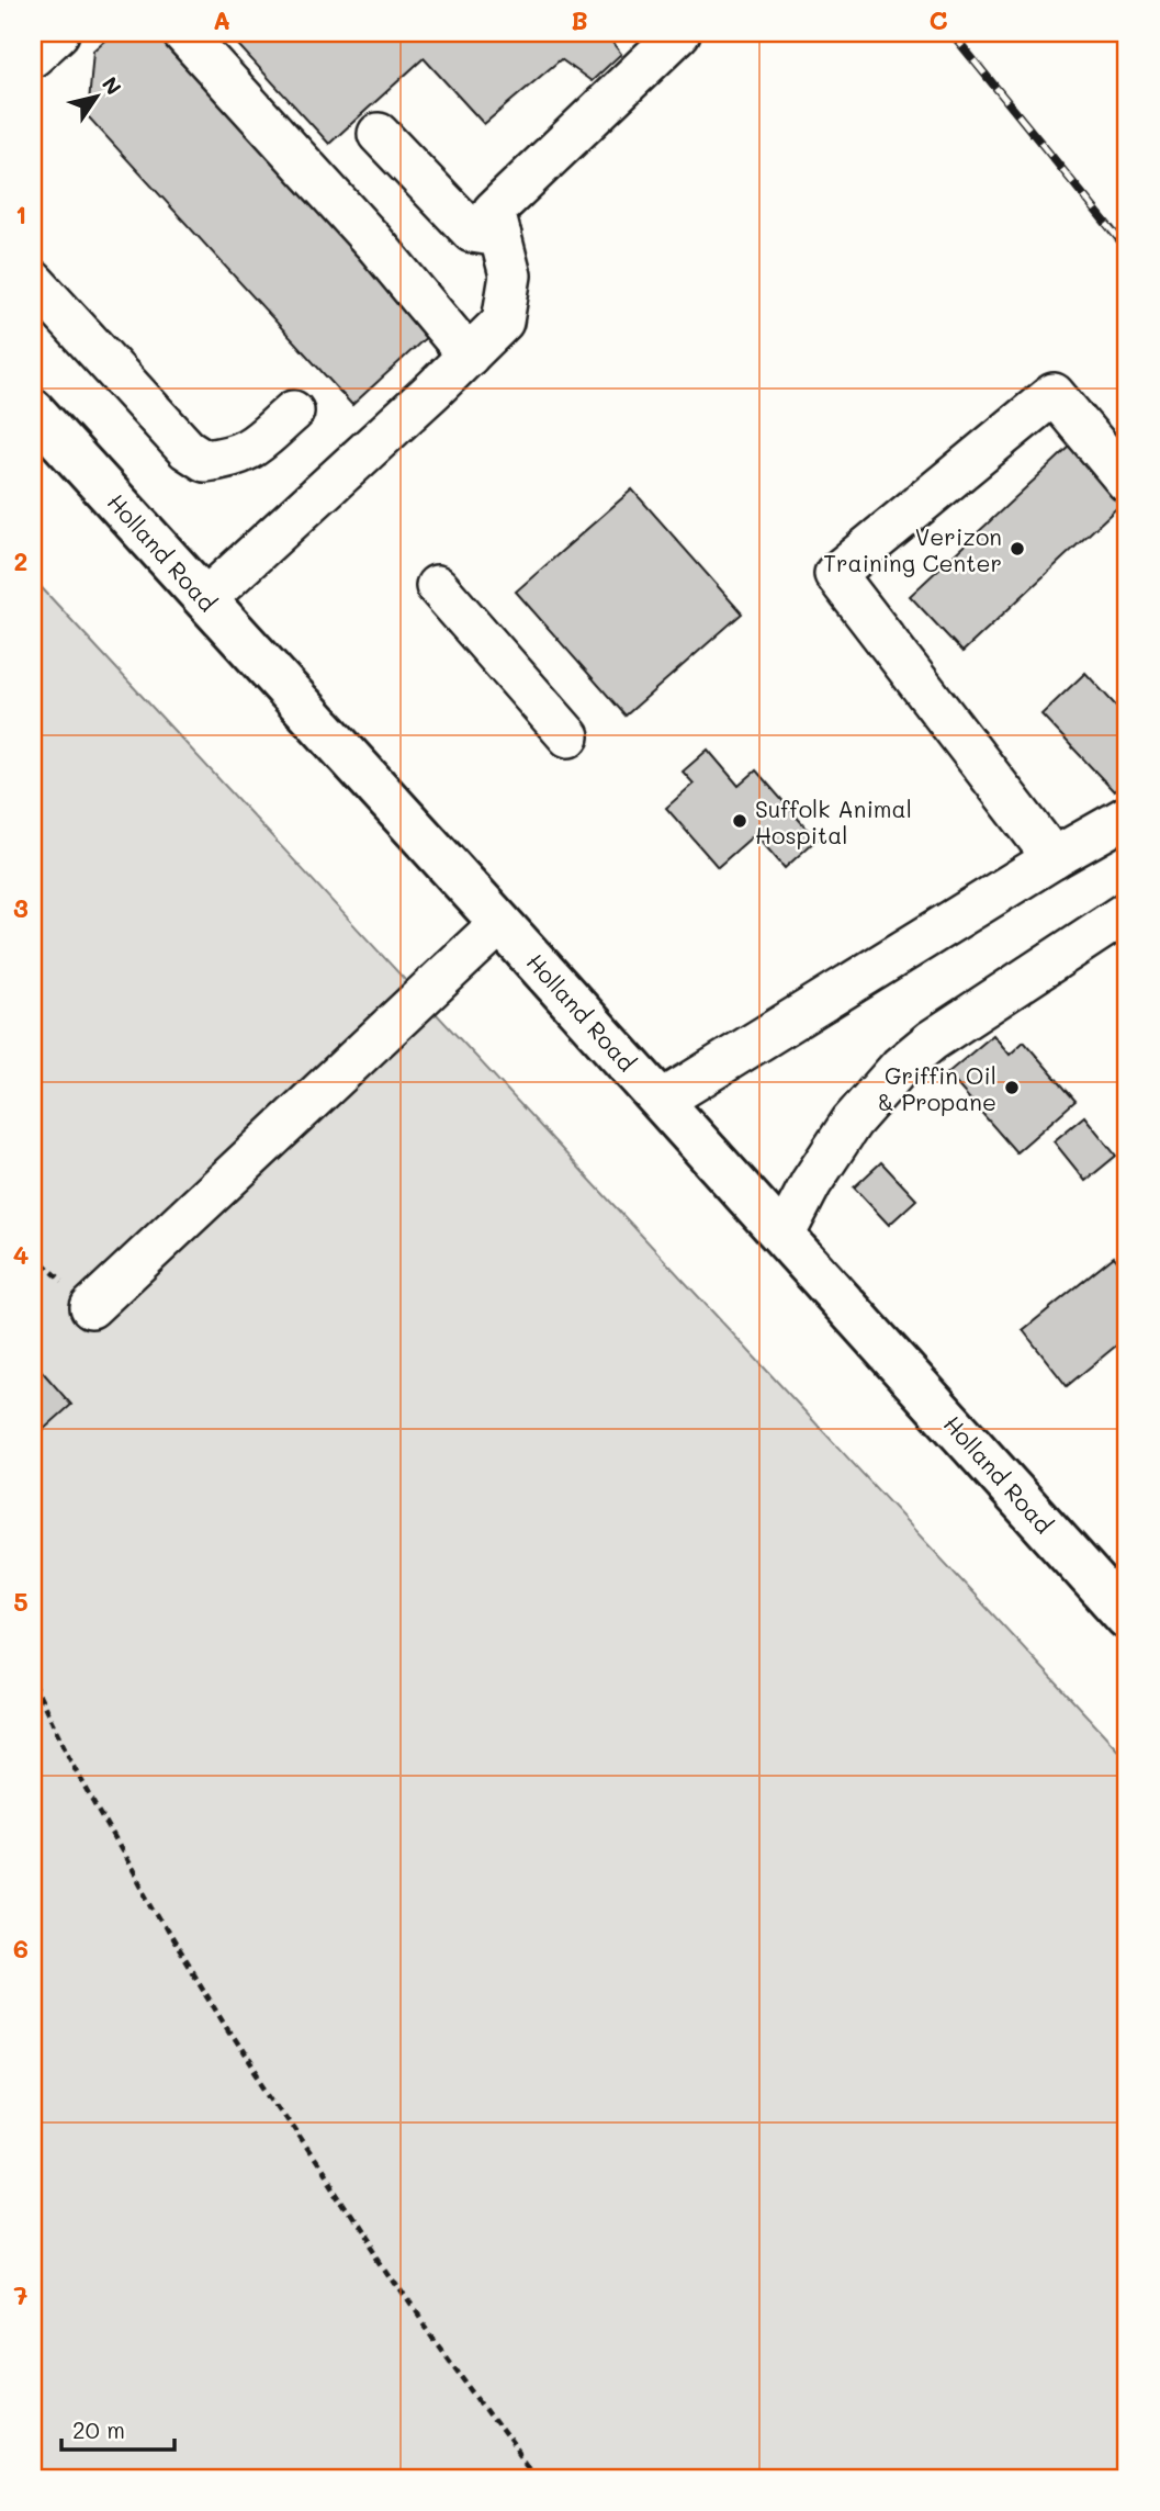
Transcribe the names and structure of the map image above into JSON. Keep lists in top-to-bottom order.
{
  "streets": {
    "main road": ["Holland Road"]
  },
  "places": ["Verizon Training Center", "Suffolk Animal Hospital", "Griffin Oil & Propane"],
  "scale_bar": "20 m",
  "north": "top right",
  "grid": {
    "columns": ["A", "B", "C"],
    "rows": [
      "1",
      "2",
      "3",
      "4",
      "5",
      "6",
      "7"
    ]
  }
}
